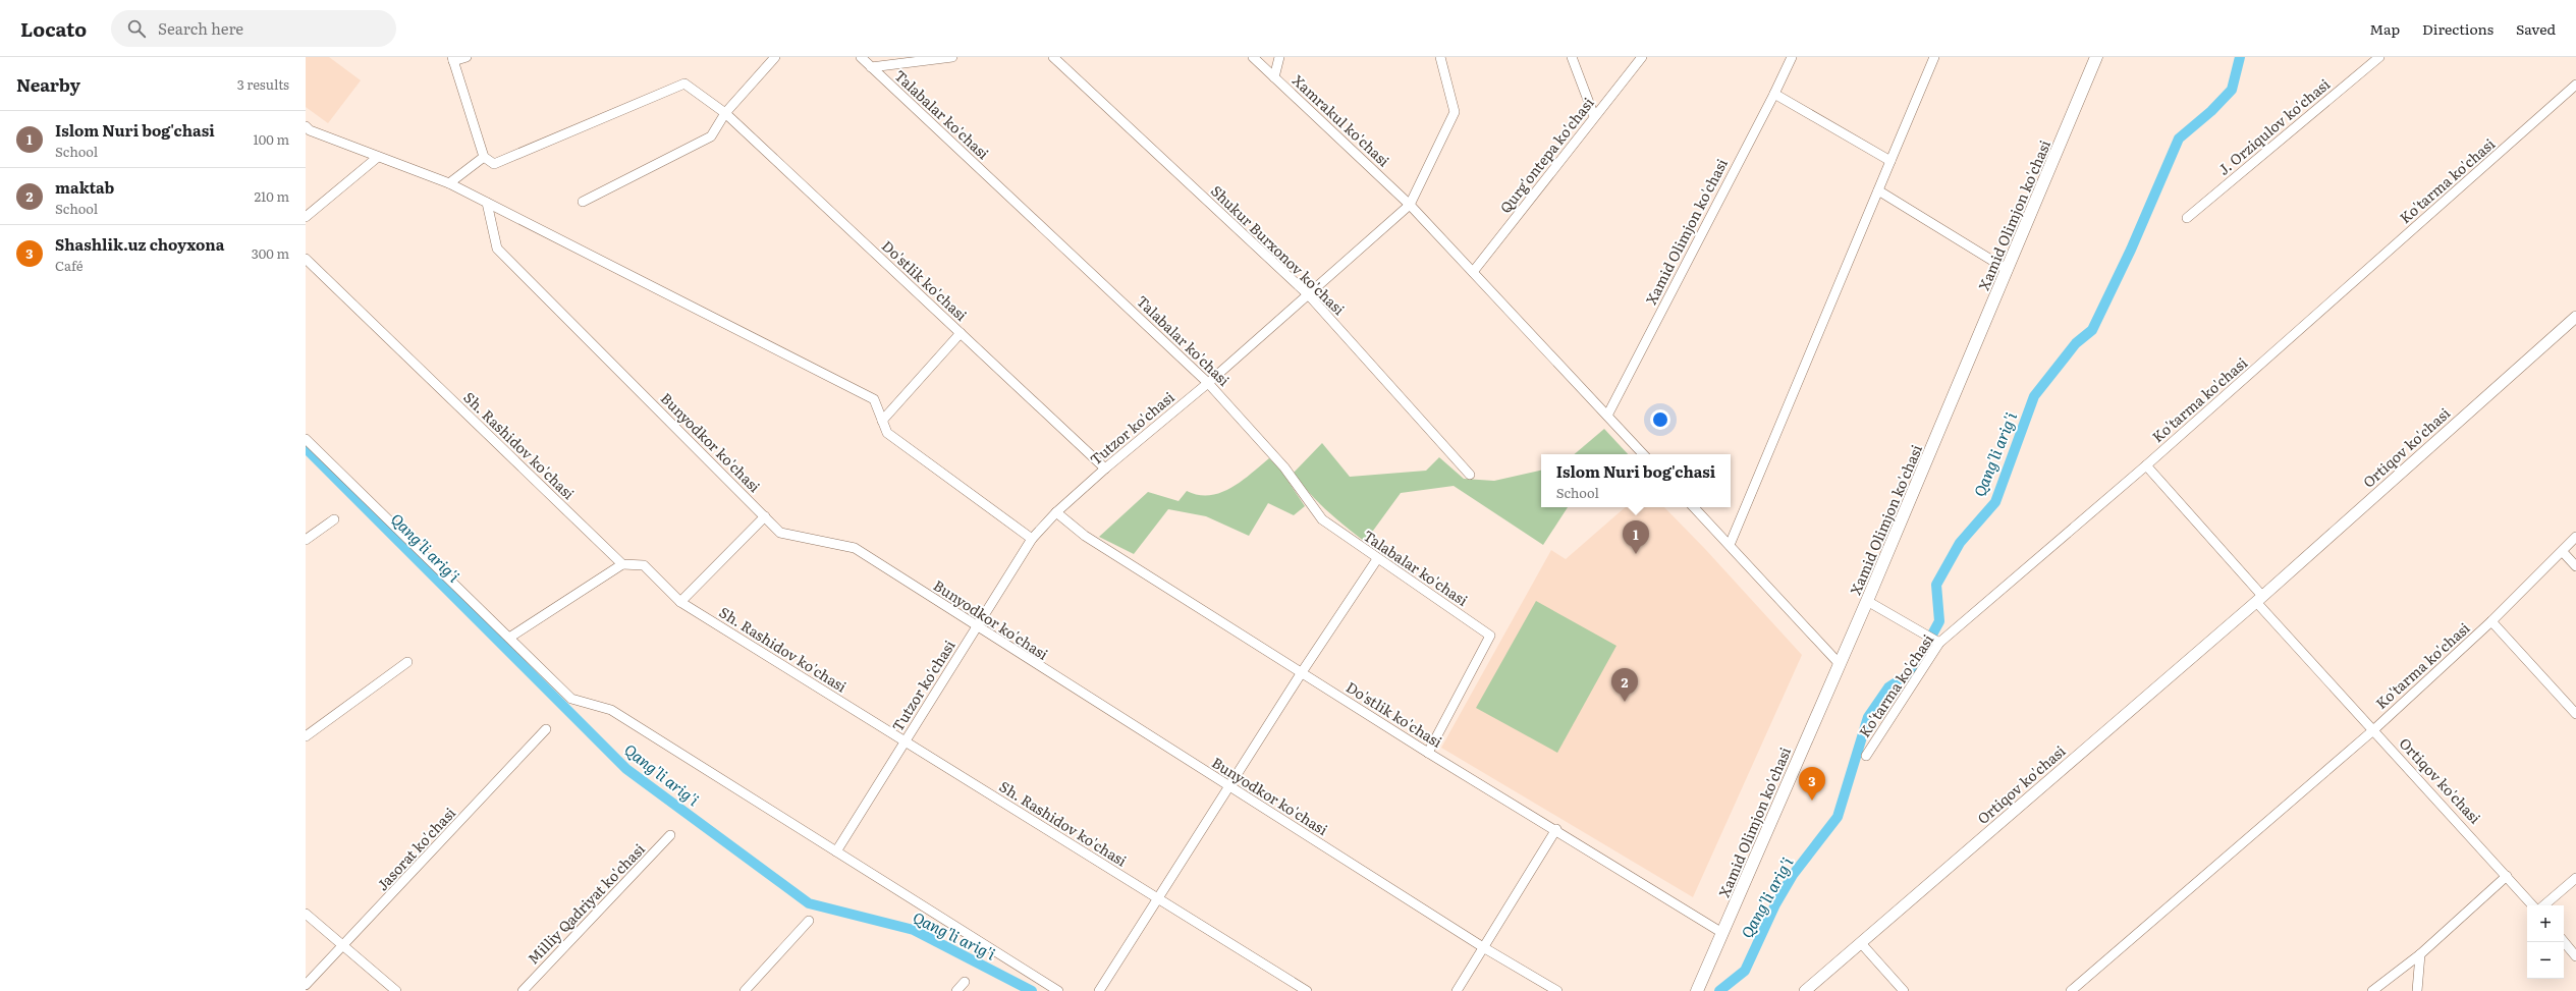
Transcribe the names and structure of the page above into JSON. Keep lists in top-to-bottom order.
{
  "streets": {
    "main road": ["Xamid Olimjon ko'chasi"],
    "street": [
      "Talabalar ko'chasi",
      "Xamrakul ko'chasi",
      "J. Orziqulov ko'chasi",
      "Qurg'ontepa ko'chasi",
      "Ko'tarma ko'chasi",
      "Shukur Burxonov ko'chasi",
      "Do'stlik ko'chasi",
      "Tutzor ko'chasi",
      "Bunyodkor ko'chasi",
      "Sh. Rashidov ko'chasi",
      "Ortiqov ko'chasi",
      "Jasorat ko'chasi",
      "Milliy Qadriyat ko'chasi"
    ]
  },
  "crossings": [
    ["Talabalar ko'chasi", "Do'stlik ko'chasi"],
    ["Talabalar ko'chasi", "Tutzor ko'chasi"],
    ["Xamrakul ko'chasi", "Qurg'ontepa ko'chasi"],
    ["Xamrakul ko'chasi", "Xamid Olimjon ko'chasi"],
    ["Xamrakul ko'chasi", "Tutzor ko'chasi"],
    ["Ko'tarma ko'chasi", "Ortiqov ko'chasi"],
    ["Xamid Olimjon ko'chasi", "Do'stlik ko'chasi"],
    ["Shukur Burxonov ko'chasi", "Tutzor ko'chasi"],
    ["Do'stlik ko'chasi", "Tutzor ko'chasi"],
    ["Tutzor ko'chasi", "Bunyodkor ko'chasi"],
    ["Tutzor ko'chasi", "Sh. Rashidov ko'chasi"]
  ],
  "water": ["Qang'li arig'i"],
  "page": {
    "header": "Locato",
    "search": "Search here",
    "nav": ["Map", "Directions", "Saved"],
    "heading": ["Nearby", "3 results"],
    "list": [
      {
        "mark": "1",
        "name": "Islom Nuri bog'chasi",
        "note": "School",
        "value": "100 m"
      },
      {
        "mark": "2",
        "name": "maktab",
        "note": "School",
        "value": "210 m"
      },
      {
        "mark": "3",
        "name": "Shashlik.uz choyxona",
        "note": "Café",
        "value": "300 m"
      }
    ],
    "popup": ["Islom Nuri bog'chasi", "School"],
    "pins": ["1", "2", "3"],
    "map_buttons": ["+", "−"]
  }
}
